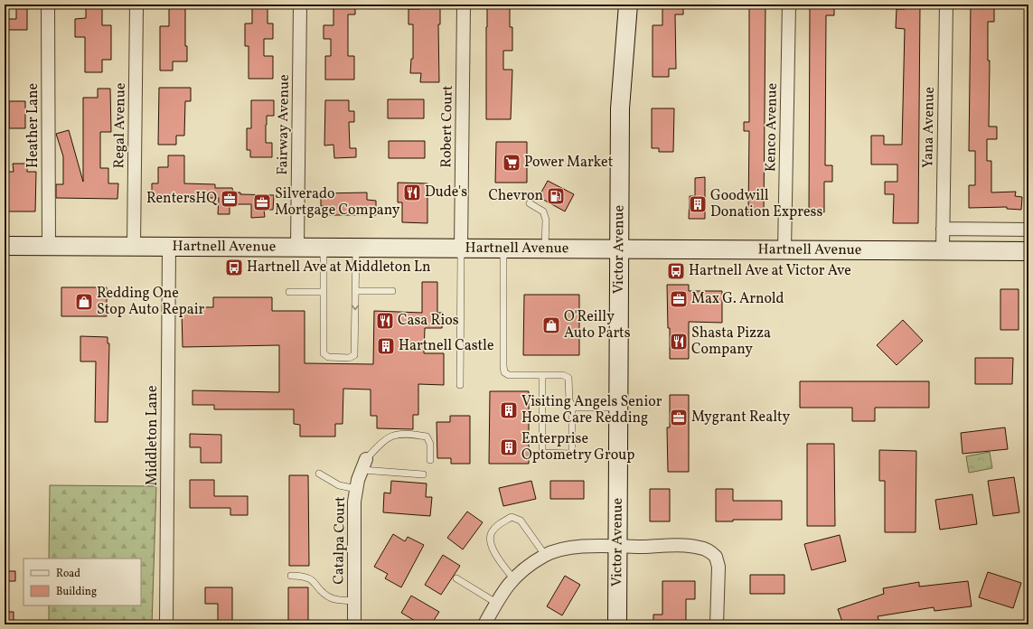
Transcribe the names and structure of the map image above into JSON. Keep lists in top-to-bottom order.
{
  "streets": {
    "main road": ["Hartnell Avenue", "Victor Avenue"],
    "street": [
      "Fairway Avenue",
      "Heather Lane",
      "Regal Avenue",
      "Robert Court",
      "Kenco Avenue",
      "Yana Avenue",
      "Middleton Lane",
      "Catalpa Court"
    ]
  },
  "crossings": [
    ["Fairway Avenue", "Hartnell Avenue"],
    ["Heather Lane", "Hartnell Avenue"],
    ["Regal Avenue", "Hartnell Avenue"],
    ["Robert Court", "Hartnell Avenue"],
    ["Kenco Avenue", "Hartnell Avenue"],
    ["Yana Avenue", "Hartnell Avenue"],
    ["Hartnell Avenue", "Victor Avenue"],
    ["Hartnell Avenue", "Middleton Lane"]
  ],
  "places": {
    "supermarket": ["Power Market"],
    "restaurant": ["Dude's", "Casa Rios", "Shasta Pizza Company"],
    "fuel station": ["Chevron"],
    "office": [
      "RentersHQ",
      "Silverado Mortgage Company",
      "Max G. Arnold",
      "Mygrant Realty"
    ],
    "building": [
      "Goodwill Donation Express",
      "Hartnell Castle",
      "Visiting Angels Senior Home Care Redding",
      "Enterprise Optometry Group"
    ],
    "bus stop": ["Hartnell Ave at Middleton Ln", "Hartnell Ave at Victor Ave"],
    "shop": ["Redding One Stop Auto Repair", "O'Reilly Auto Parts"]
  },
  "legend": ["Road", "Building"]
}
